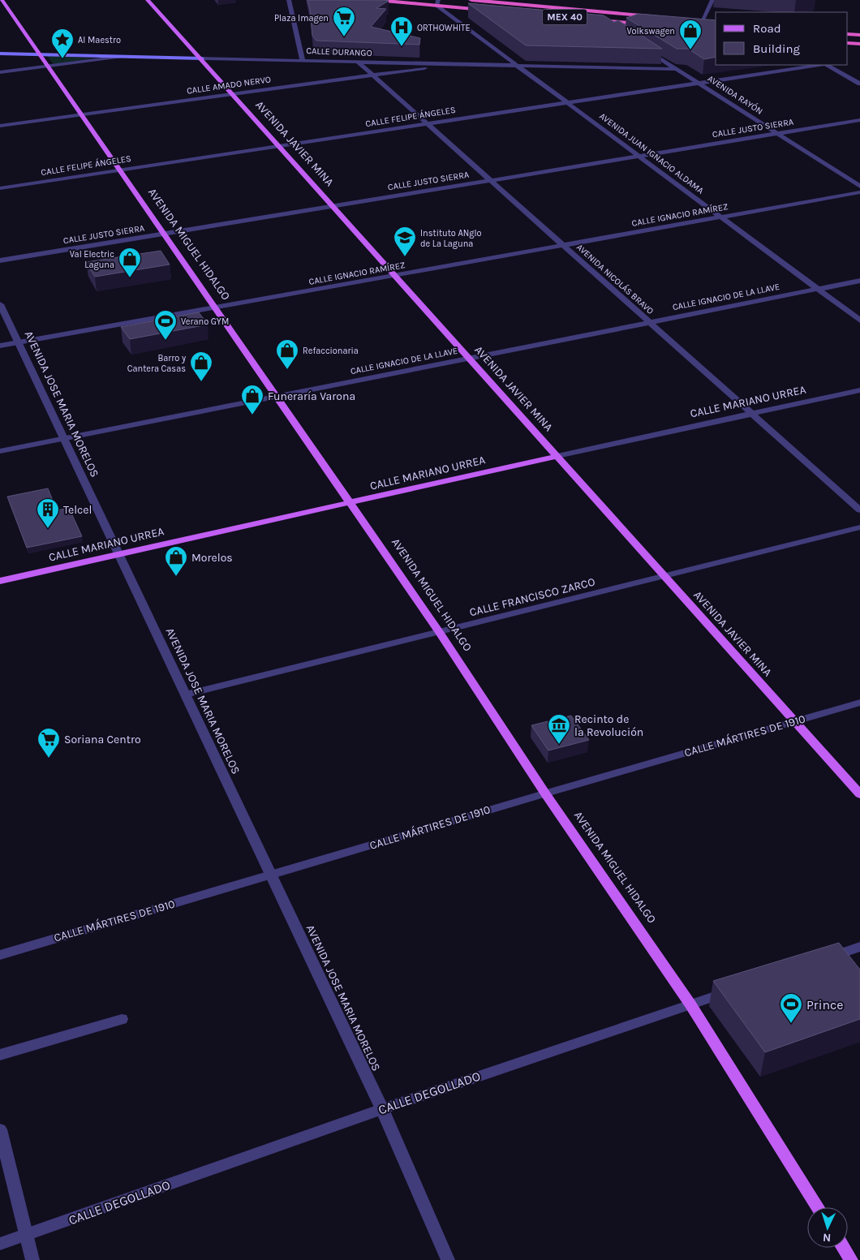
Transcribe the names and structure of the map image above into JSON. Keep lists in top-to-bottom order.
{
  "streets": {
    "highway": ["MEX 40"],
    "main road": [
      "CALLE DURANGO",
      "AVENIDA JAVIER MINA",
      "AVENIDA MIGUEL HIDALGO",
      "CALLE MARIANO URREA"
    ],
    "street": [
      "CALLE AMADO NERVO",
      "AVENIDA RAYÓN",
      "CALLE FELIPE ÁNGELES",
      "CALLE JUSTO SIERRA",
      "AVENIDA JUAN IGNACIO ALDAMA",
      "CALLE IGNACIO RAMÍREZ",
      "AVENIDA NICOLÁS BRAVO",
      "CALLE IGNACIO DE LA LLAVE",
      "AVENIDA JOSE MARIA MORELOS",
      "CALLE FRANCISCO ZARCO",
      "CALLE MÁRTIRES DE 1910",
      "CALLE DEGOLLADO"
    ]
  },
  "crossings": [
    ["CALLE DURANGO", "CALLE AMADO NERVO"],
    ["CALLE DURANGO", "AVENIDA RAYÓN"],
    ["CALLE DURANGO", "AVENIDA JAVIER MINA"],
    ["CALLE DURANGO", "AVENIDA JUAN IGNACIO ALDAMA"],
    ["CALLE DURANGO", "AVENIDA MIGUEL HIDALGO"],
    ["CALLE DURANGO", "AVENIDA NICOLÁS BRAVO"],
    ["CALLE AMADO NERVO", "AVENIDA JAVIER MINA"],
    ["CALLE AMADO NERVO", "AVENIDA MIGUEL HIDALGO"],
    ["CALLE AMADO NERVO", "AVENIDA NICOLÁS BRAVO"],
    ["AVENIDA RAYÓN", "CALLE FELIPE ÁNGELES"],
    ["AVENIDA RAYÓN", "CALLE JUSTO SIERRA"],
    ["CALLE FELIPE ÁNGELES", "AVENIDA JAVIER MINA"],
    ["CALLE FELIPE ÁNGELES", "AVENIDA JUAN IGNACIO ALDAMA"],
    ["CALLE FELIPE ÁNGELES", "AVENIDA MIGUEL HIDALGO"],
    ["CALLE FELIPE ÁNGELES", "AVENIDA NICOLÁS BRAVO"],
    ["CALLE JUSTO SIERRA", "AVENIDA JAVIER MINA"],
    ["CALLE JUSTO SIERRA", "AVENIDA JUAN IGNACIO ALDAMA"],
    ["CALLE JUSTO SIERRA", "AVENIDA MIGUEL HIDALGO"],
    ["CALLE JUSTO SIERRA", "AVENIDA NICOLÁS BRAVO"],
    ["AVENIDA JAVIER MINA", "CALLE IGNACIO RAMÍREZ"],
    ["AVENIDA JAVIER MINA", "CALLE IGNACIO DE LA LLAVE"],
    ["AVENIDA JAVIER MINA", "CALLE MARIANO URREA"],
    ["AVENIDA JAVIER MINA", "CALLE FRANCISCO ZARCO"],
    ["AVENIDA JAVIER MINA", "CALLE MÁRTIRES DE 1910"],
    ["AVENIDA JUAN IGNACIO ALDAMA", "CALLE IGNACIO RAMÍREZ"],
    ["AVENIDA JUAN IGNACIO ALDAMA", "CALLE IGNACIO DE LA LLAVE"],
    ["CALLE IGNACIO RAMÍREZ", "AVENIDA MIGUEL HIDALGO"],
    ["CALLE IGNACIO RAMÍREZ", "AVENIDA NICOLÁS BRAVO"],
    ["CALLE IGNACIO RAMÍREZ", "AVENIDA JOSE MARIA MORELOS"],
    ["AVENIDA MIGUEL HIDALGO", "CALLE IGNACIO DE LA LLAVE"],
    ["AVENIDA MIGUEL HIDALGO", "CALLE MARIANO URREA"],
    ["AVENIDA MIGUEL HIDALGO", "CALLE FRANCISCO ZARCO"],
    ["AVENIDA MIGUEL HIDALGO", "CALLE MÁRTIRES DE 1910"],
    ["AVENIDA MIGUEL HIDALGO", "CALLE DEGOLLADO"],
    ["AVENIDA NICOLÁS BRAVO", "CALLE IGNACIO DE LA LLAVE"],
    ["AVENIDA NICOLÁS BRAVO", "CALLE MARIANO URREA"],
    ["CALLE IGNACIO DE LA LLAVE", "AVENIDA JOSE MARIA MORELOS"],
    ["CALLE MARIANO URREA", "AVENIDA JOSE MARIA MORELOS"],
    ["AVENIDA JOSE MARIA MORELOS", "CALLE FRANCISCO ZARCO"],
    ["AVENIDA JOSE MARIA MORELOS", "CALLE MÁRTIRES DE 1910"],
    ["AVENIDA JOSE MARIA MORELOS", "CALLE DEGOLLADO"]
  ],
  "places": {
    "supermarket": ["Plaza Imagen", "Soriana Centro"],
    "hospital": ["ORTHOWHITE"],
    "shop": [
      "Volkswagen",
      "Val Electric Laguna",
      "Refaccionaria",
      "Barro y Cantera Casas",
      "Funeraría Varona",
      "Morelos"
    ],
    "place": ["Al Maestro"],
    "school or university": ["Instituto ANglo de La Laguna"],
    "sports": ["Verano GYM", "Prince"],
    "building": ["Telcel"],
    "museum": ["Recinto de la Revolución"]
  },
  "legend": ["Road", "Building"],
  "north": "bottom"
}
